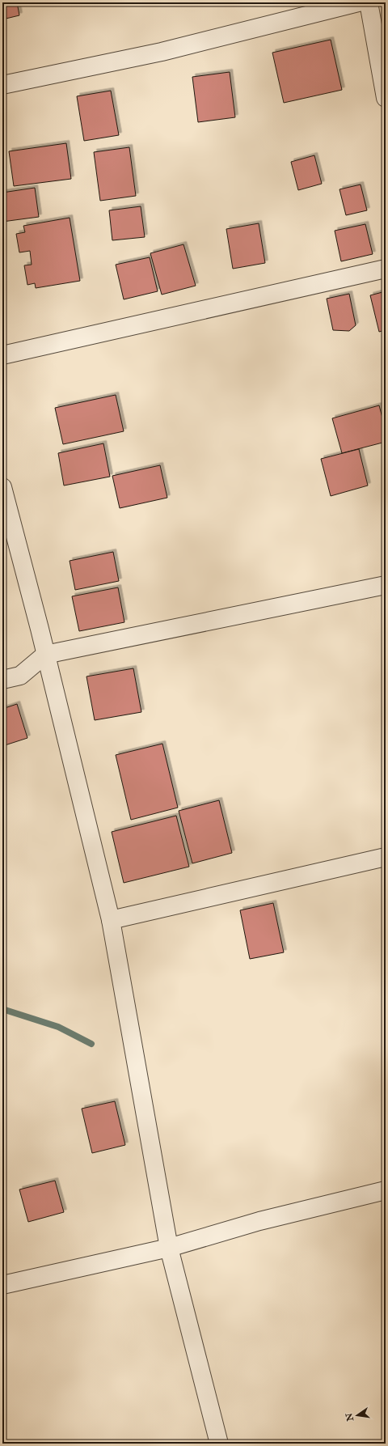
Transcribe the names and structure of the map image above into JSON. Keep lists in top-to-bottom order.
{
  "north": "left"
}
